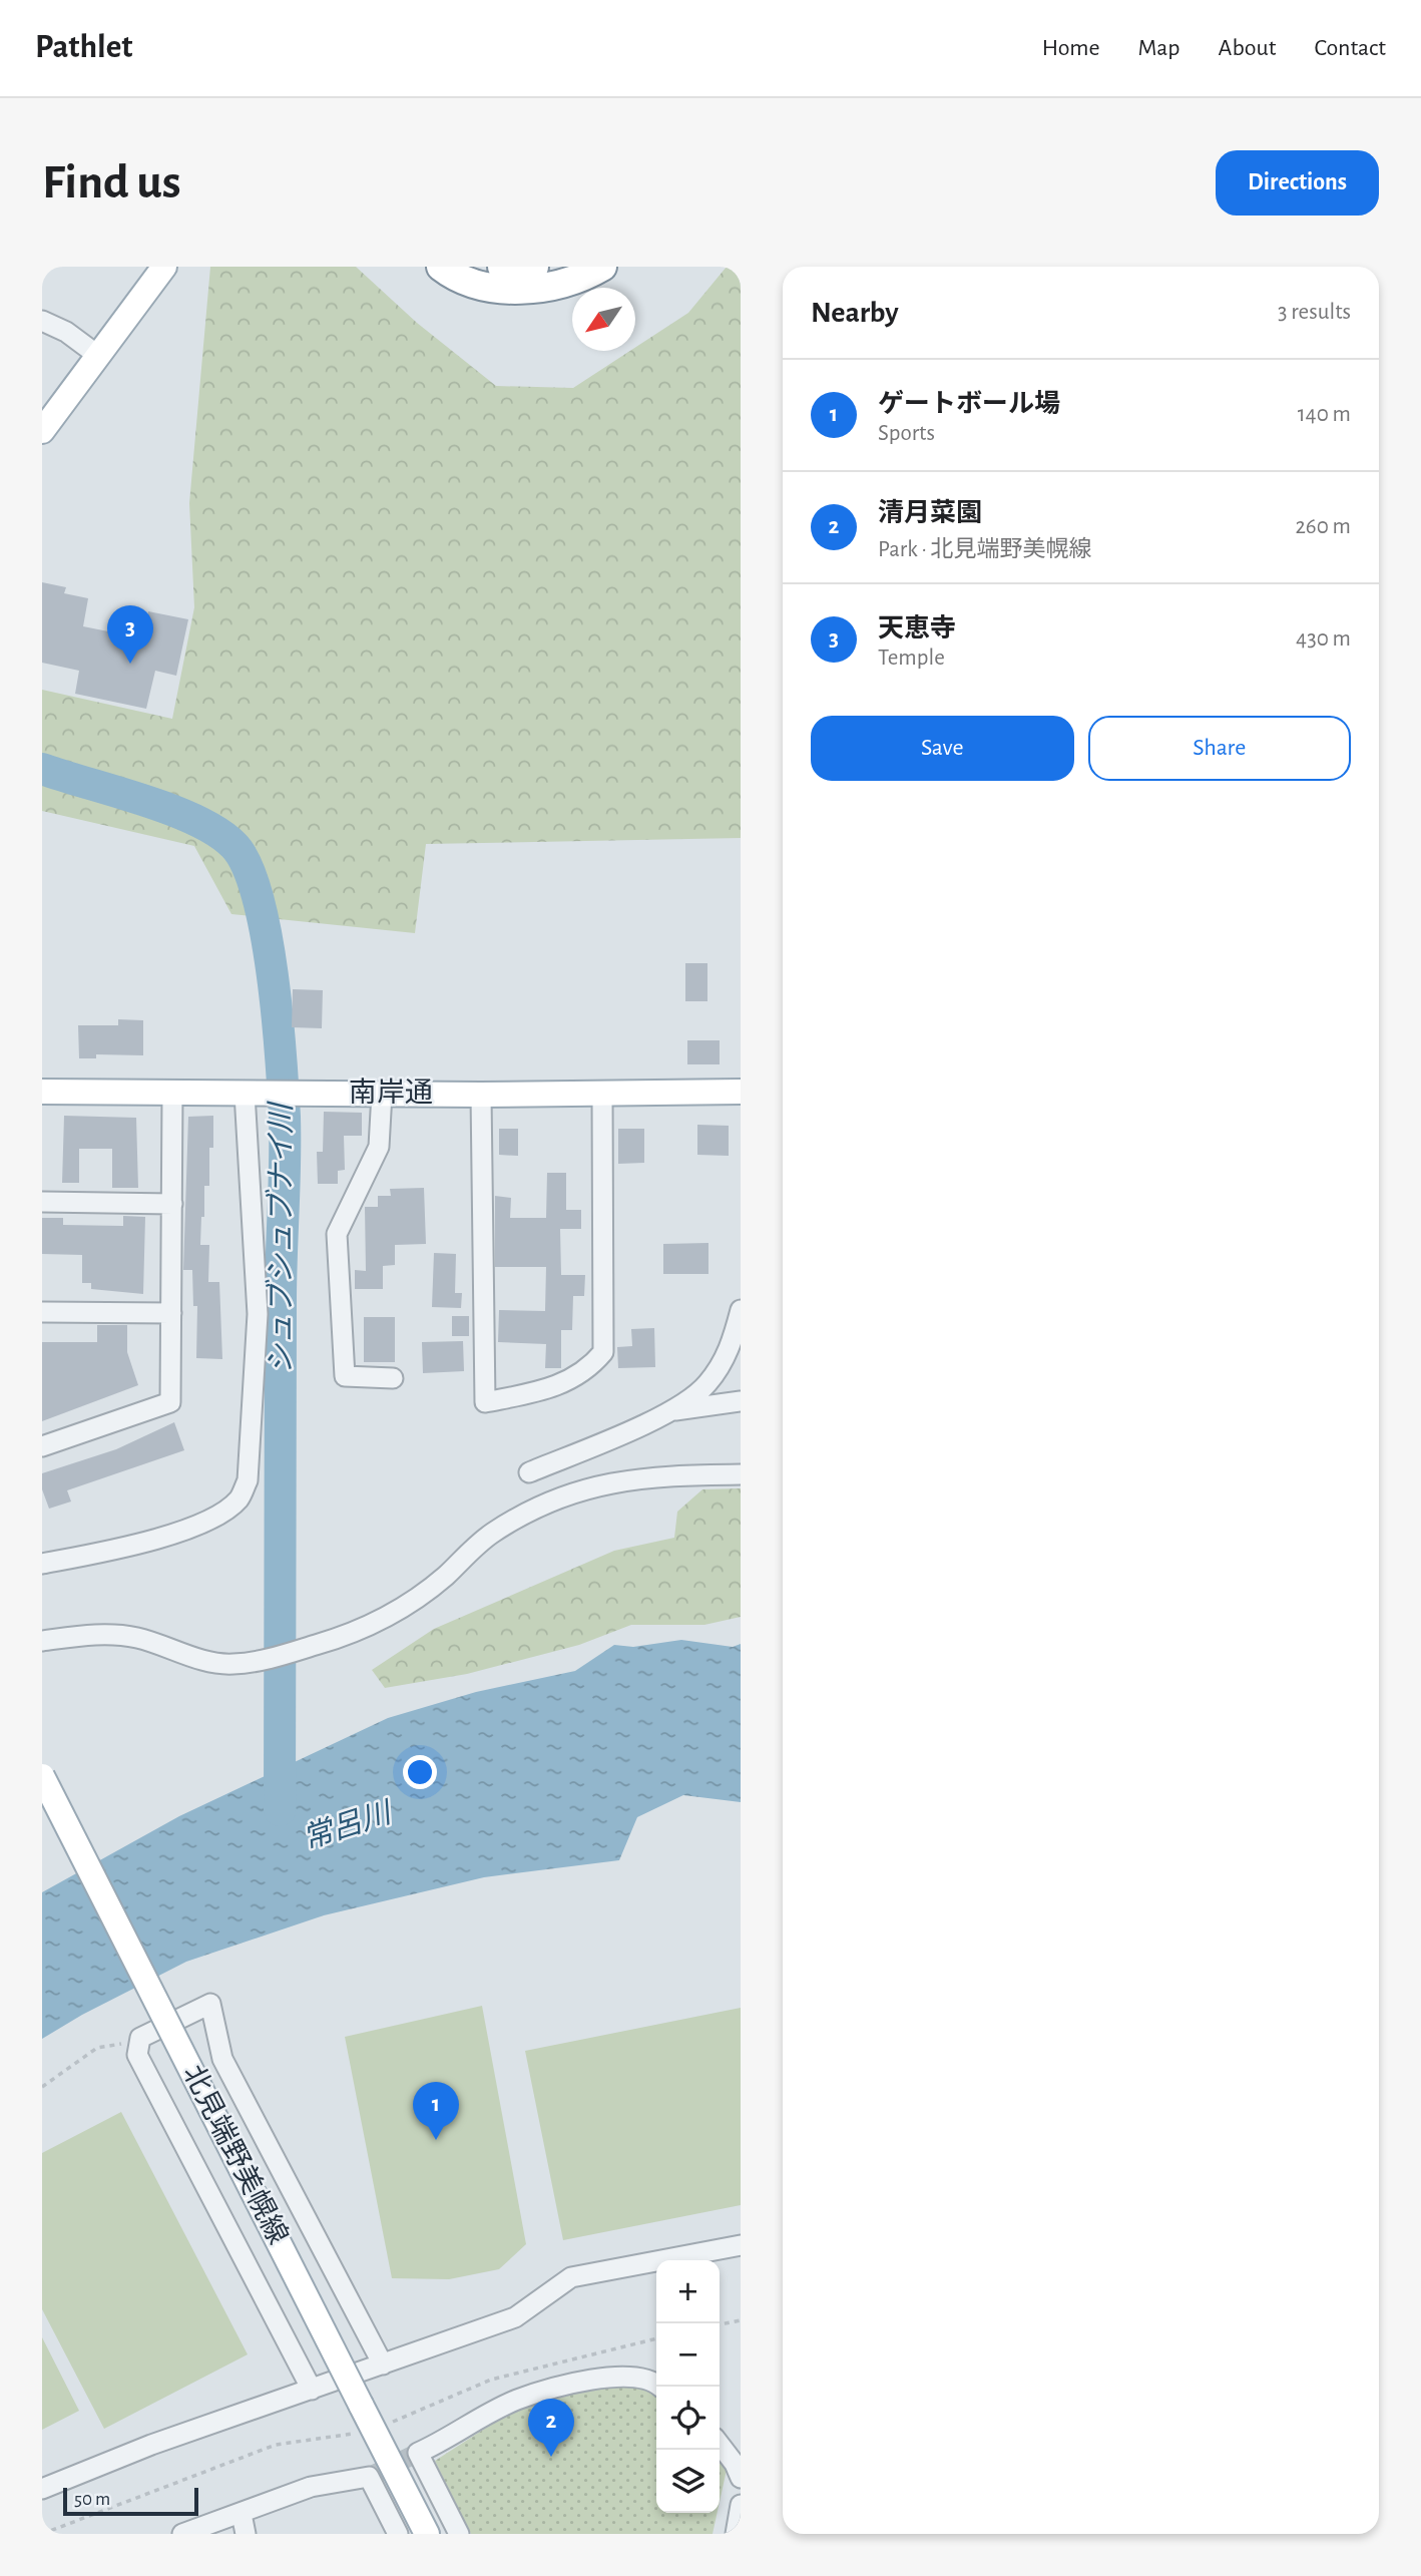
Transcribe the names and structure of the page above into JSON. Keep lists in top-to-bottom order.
{
  "streets": {
    "main road": ["南岸通", "北見端野美幌線"]
  },
  "water": ["シュブシュブナイ川", "常呂川"],
  "scale_bar": "50 m",
  "north": "bottom left",
  "page": {
    "header": "Pathlet",
    "nav": [
      "Home",
      "Map",
      "About",
      "Contact"
    ],
    "buttons": [
      "Directions",
      ["Save", "Share"]
    ],
    "title": "Find us",
    "heading": ["Nearby", "3 results"],
    "list": [
      {
        "mark": "1",
        "name": "ゲートボール場",
        "note": "Sports",
        "value": "140 m"
      },
      {
        "mark": "2",
        "name": "清月菜園",
        "note": "Park · 北見端野美幌線",
        "value": "260 m"
      },
      {
        "mark": "3",
        "name": "天恵寺",
        "note": "Temple",
        "value": "430 m"
      }
    ],
    "pins": ["3", "1", "2"],
    "map_buttons": ["+", "−"],
    "scale": "50 m"
  }
}
